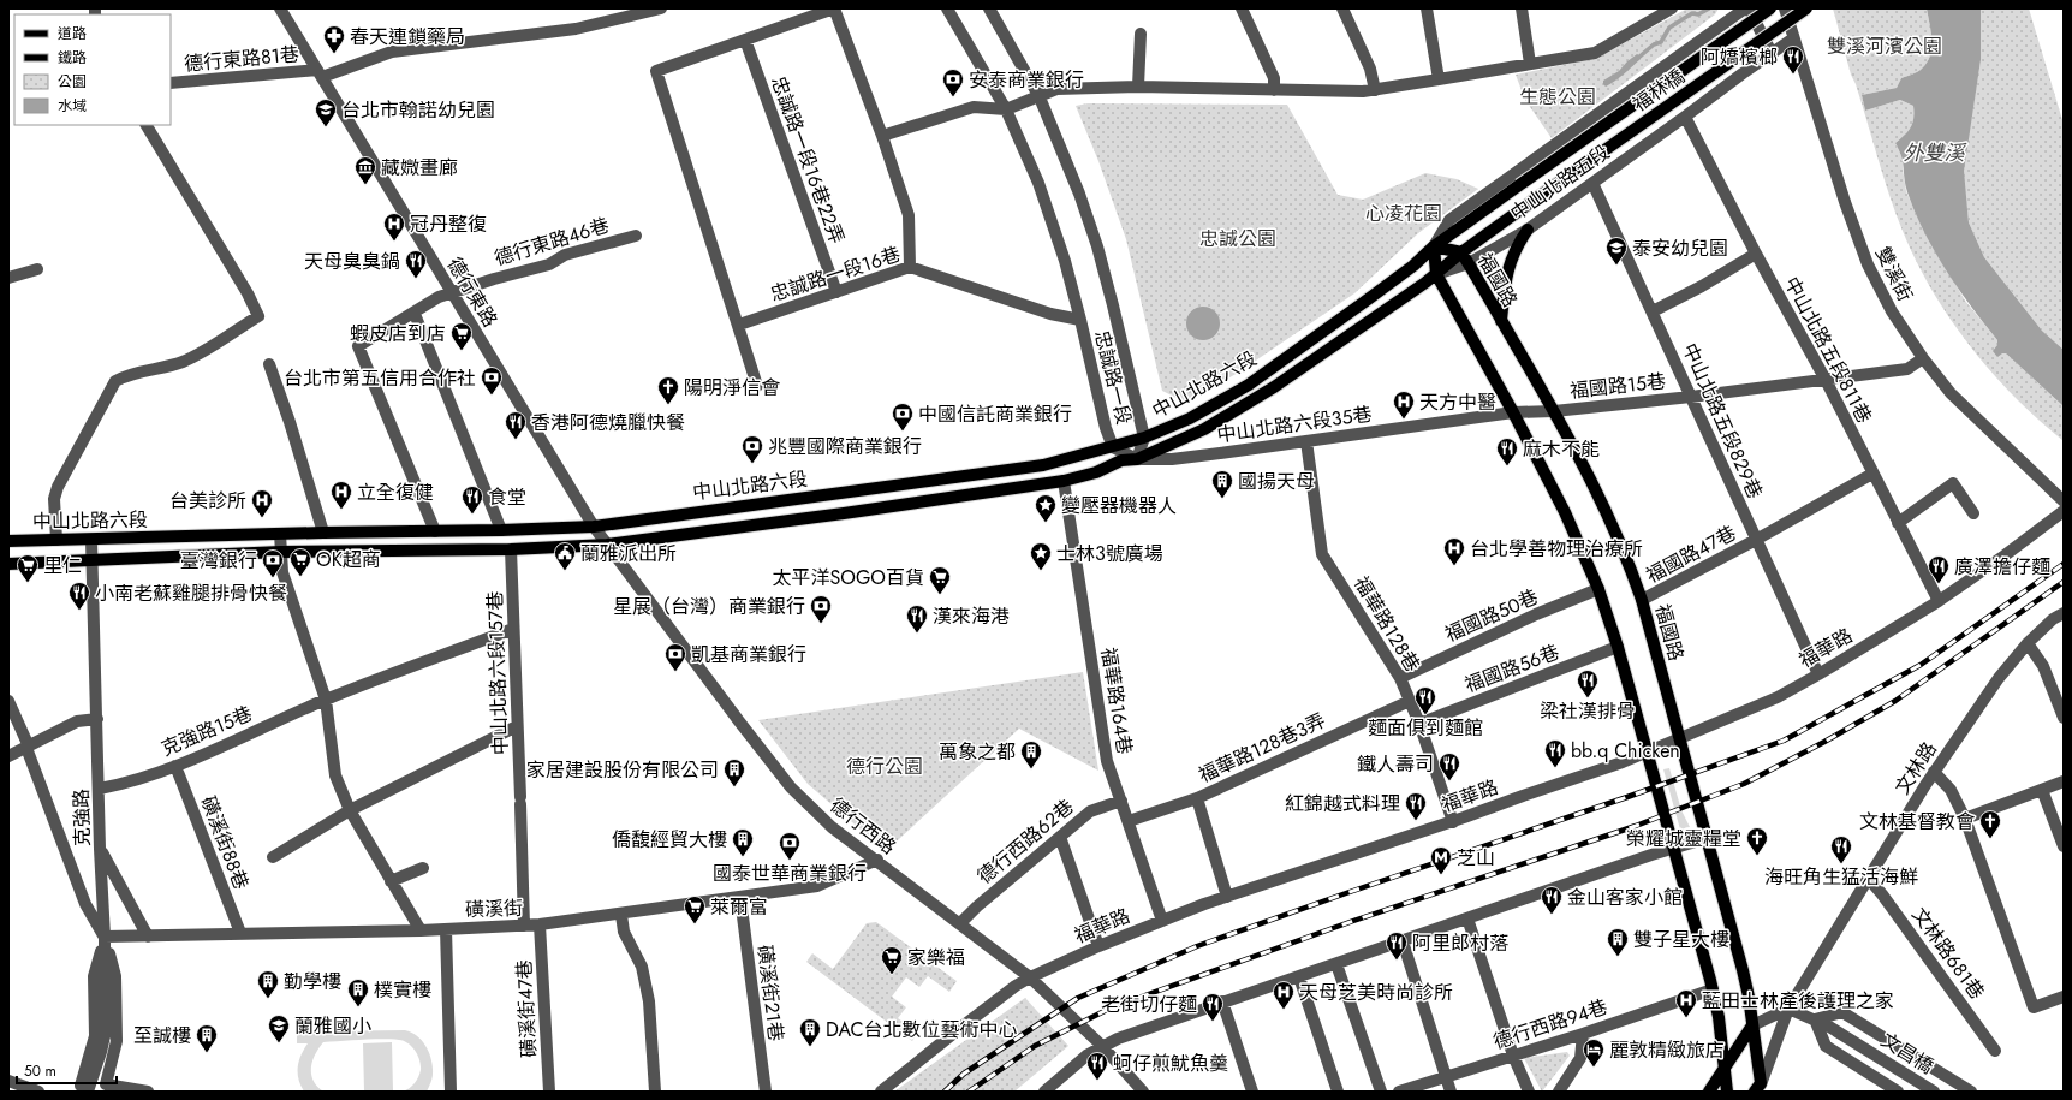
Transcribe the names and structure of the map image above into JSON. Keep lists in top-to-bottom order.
{
  "streets": {
    "main road": [
      "福林橋",
      "中山北路五段",
      "福國路",
      "中山北路六段"
    ],
    "street": [
      "德行東路81巷",
      "忠誠路一段16巷22弄",
      "德行東路46巷",
      "忠誠路一段16巷",
      "雙溪街",
      "德行東路",
      "中山北路五段811巷",
      "忠誠路一段",
      "福國路15巷",
      "中山北路五段829巷",
      "中山北路六段35巷",
      "福國路47巷",
      "福國路50巷",
      "福華路128巷",
      "福華路",
      "福國路56巷",
      "中山北路六段157巷",
      "福華路164巷",
      "克強路15巷",
      "福華路128巷3弄",
      "文林路",
      "克強路",
      "德行西路",
      "德行西路62巷",
      "磺溪街88巷",
      "磺溪街",
      "文林路681巷",
      "磺溪街21巷",
      "磺溪街47巷",
      "德行西路94巷",
      "文昌橋"
    ]
  },
  "crossings": [
    ["德行東路81巷", "德行東路"],
    ["福林橋", "中山北路五段"],
    ["忠誠路一段16巷22弄", "忠誠路一段16巷"],
    ["中山北路五段", "雙溪街"],
    ["中山北路五段", "福國路"],
    ["中山北路五段", "中山北路五段811巷"],
    ["中山北路五段", "中山北路六段"],
    ["中山北路五段", "中山北路五段829巷"],
    ["德行東路46巷", "德行東路"],
    ["德行東路46巷", "中山北路六段"],
    ["忠誠路一段16巷", "忠誠路一段"],
    ["雙溪街", "福國路15巷"],
    ["福國路", "中山北路六段"],
    ["福國路", "福國路15巷"],
    ["福國路", "福國路47巷"],
    ["福國路", "福華路"],
    ["福國路", "文林路"],
    ["德行東路", "中山北路六段"],
    ["德行東路", "德行西路"],
    ["中山北路五段811巷", "福國路15巷"],
    ["中山北路五段811巷", "福國路47巷"],
    ["中山北路五段811巷", "福華路"],
    ["忠誠路一段", "中山北路六段"],
    ["忠誠路一段", "中山北路六段35巷"],
    ["中山北路六段", "中山北路六段35巷"],
    ["中山北路六段", "中山北路六段157巷"],
    ["中山北路六段", "福華路164巷"],
    ["中山北路六段", "克強路"],
    ["中山北路六段", "德行西路"],
    ["福國路15巷", "中山北路五段829巷"],
    ["福國路15巷", "中山北路六段35巷"],
    ["中山北路五段829巷", "福國路47巷"],
    ["中山北路五段829巷", "福華路"],
    ["中山北路六段35巷", "福華路128巷"],
    ["福國路50巷", "福華路128巷"],
    ["福華路128巷", "福華路"],
    ["福華路128巷", "福國路56巷"],
    ["福華路128巷", "福華路128巷3弄"],
    ["福華路", "福華路164巷"],
    ["福華路", "德行西路"],
    ["中山北路六段157巷", "克強路15巷"],
    ["中山北路六段157巷", "磺溪街"],
    ["福華路164巷", "福華路128巷3弄"],
    ["福華路164巷", "德行西路62巷"],
    ["克強路15巷", "克強路"],
    ["克強路15巷", "磺溪街88巷"],
    ["文林路", "文林路681巷"],
    ["文林路", "文昌橋"],
    ["克強路", "磺溪街"],
    ["德行西路", "德行西路62巷"],
    ["德行西路", "磺溪街"],
    ["磺溪街88巷", "磺溪街"],
    ["磺溪街", "磺溪街21巷"],
    ["磺溪街", "磺溪街47巷"]
  ],
  "water": ["外雙溪"],
  "parks": [
    "雙溪河濱公園",
    "生態公園",
    "心凌花園",
    "忠誠公園",
    "德行公園"
  ],
  "places": {
    "pharmacy": ["春天連鎖藥局"],
    "restaurant": [
      "阿嬌檳榔",
      "天母臭臭鍋",
      "香港阿德燒臘快餐",
      "麻木不能",
      "食堂",
      "廣澤擔仔麵",
      "小南老蘇雞腿排骨快餐",
      "漢來海港",
      "梁社漢排骨",
      "麵面俱到麵館",
      "bb.q Chicken",
      "鐵人壽司",
      "紅錦越式料理",
      "海旺角生猛活海鮮",
      "金山客家小館",
      "阿里郎村落",
      "老街切仔麵",
      "蚵仔煎魷魚羹"
    ],
    "bank": [
      "安泰商業銀行",
      "台北市第五信用合作社",
      "中國信託商業銀行",
      "兆豐國際商業銀行",
      "臺灣銀行",
      "星展（台灣）商業銀行",
      "凱基商業銀行",
      "國泰世華商業銀行"
    ],
    "school or university": ["台北市翰諾幼兒園", "泰安幼兒園", "蘭雅國小"],
    "museum": ["藏媺畫廊"],
    "hospital": [
      "冠丹整復",
      "天方中醫",
      "立全復健",
      "台美診所",
      "台北學善物理治療所",
      "天母芝美時尚診所",
      "藍田士林產後護理之家"
    ],
    "supermarket": [
      "蝦皮店到店",
      "OK超商",
      "里仁",
      "太平洋SOGO百貨",
      "萊爾富",
      "家樂福"
    ],
    "church": ["陽明淨信會", "文林基督教會", "榮耀城靈糧堂"],
    "building": [
      "國揚天母",
      "萬象之都",
      "家居建設股份有限公司",
      "僑馥經貿大樓",
      "雙子星大樓",
      "勤學樓",
      "樸實樓",
      "DAC台北數位藝術中心",
      "至誠樓"
    ],
    "place": ["變壓器機器人", "士林3號廣場"],
    "public building": ["蘭雅派出所"],
    "metro station": ["芝山"],
    "hotel": ["麗敦精緻旅店"]
  },
  "legend": [
    "道路",
    "鐵路",
    "公園",
    "水域"
  ],
  "scale_bar": "50 m"
}
